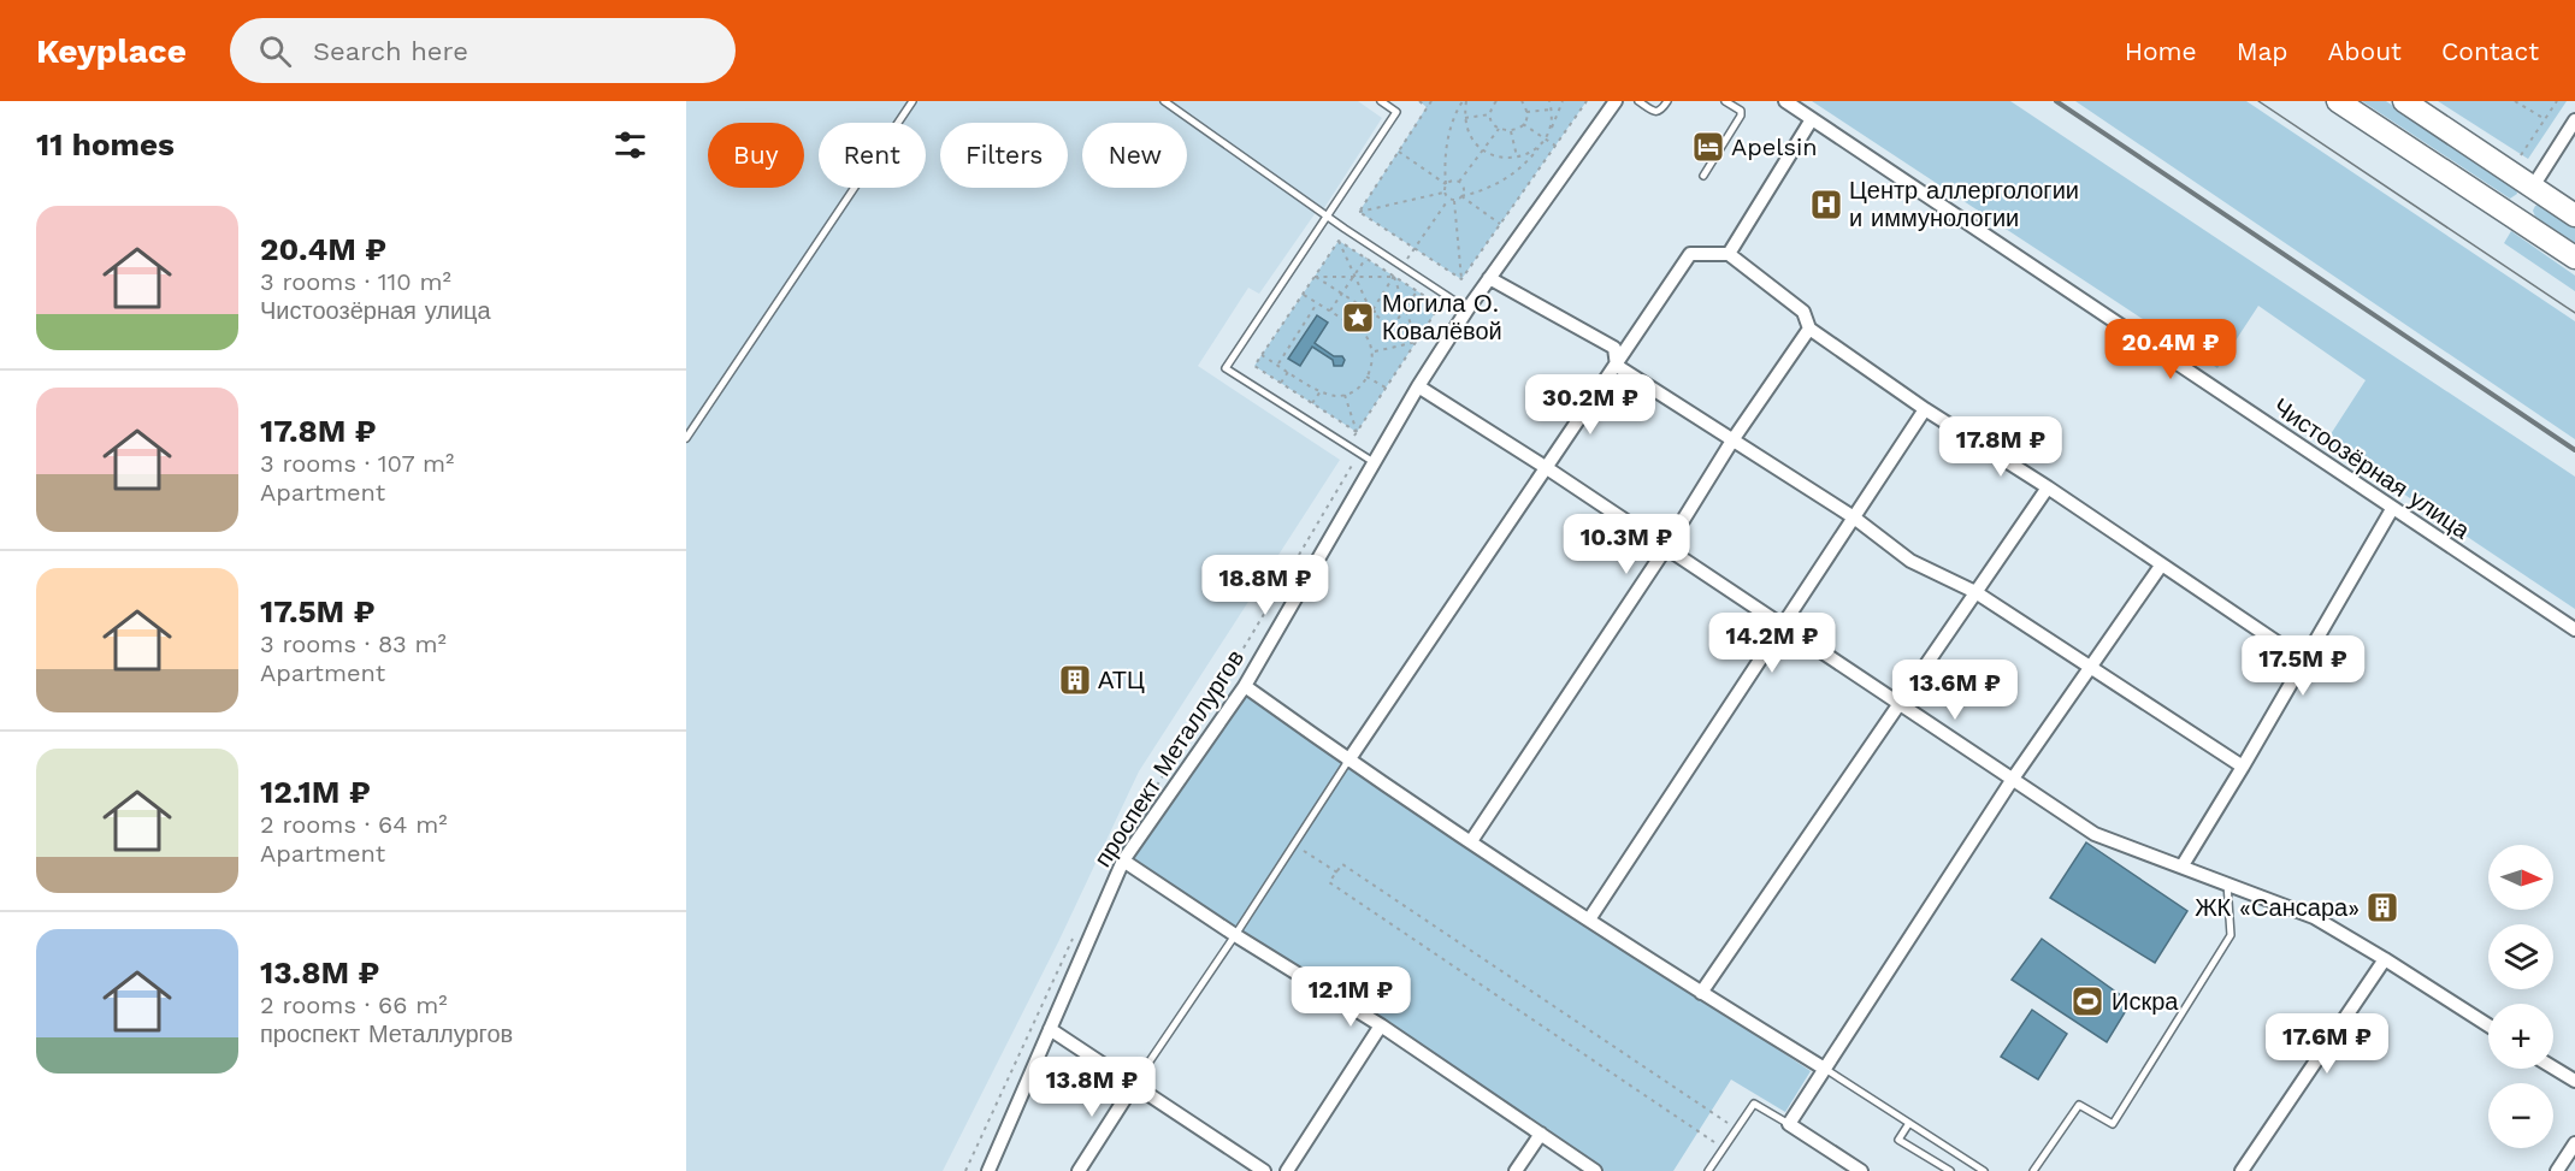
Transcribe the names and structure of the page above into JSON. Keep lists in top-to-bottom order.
{
  "streets": {
    "street": ["Чистоозёрная улица", "проспект Металлургов"]
  },
  "places": {
    "hotel": ["Apelsin"],
    "hospital": ["Центр аллергологии и иммунологии"],
    "place": ["Могила О. Ковалёвой"],
    "building": ["АТЦ", "ЖК «Сансара»"],
    "sports": ["Искра"]
  },
  "north": "right",
  "page": {
    "header": "Keyplace",
    "search": "Search here",
    "nav": [
      "Home",
      "Map",
      "About",
      "Contact"
    ],
    "heading": "11 homes",
    "chip": [
      "Buy",
      "Rent",
      "Filters",
      "New"
    ],
    "list": [
      {
        "name": "20.4M ₽",
        "note": "3 rooms · 110 m² · Чистоозёрная улица"
      },
      {
        "name": "17.8M ₽",
        "note": "3 rooms · 107 m² · Apartment"
      },
      {
        "name": "17.5M ₽",
        "note": "3 rooms · 83 m² · Apartment"
      },
      {
        "name": "12.1M ₽",
        "note": "2 rooms · 64 m² · Apartment"
      },
      {
        "name": "13.8M ₽",
        "note": "2 rooms · 66 m² · проспект Металлургов"
      }
    ],
    "price": [
      "20.4M ₽",
      "30.2M ₽",
      "17.8M ₽",
      "10.3M ₽",
      "18.8M ₽",
      "14.2M ₽",
      "17.5M ₽",
      "13.6M ₽",
      "12.1M ₽",
      "17.6M ₽",
      "13.8M ₽"
    ],
    "map_buttons": ["+", "−"]
  }
}
